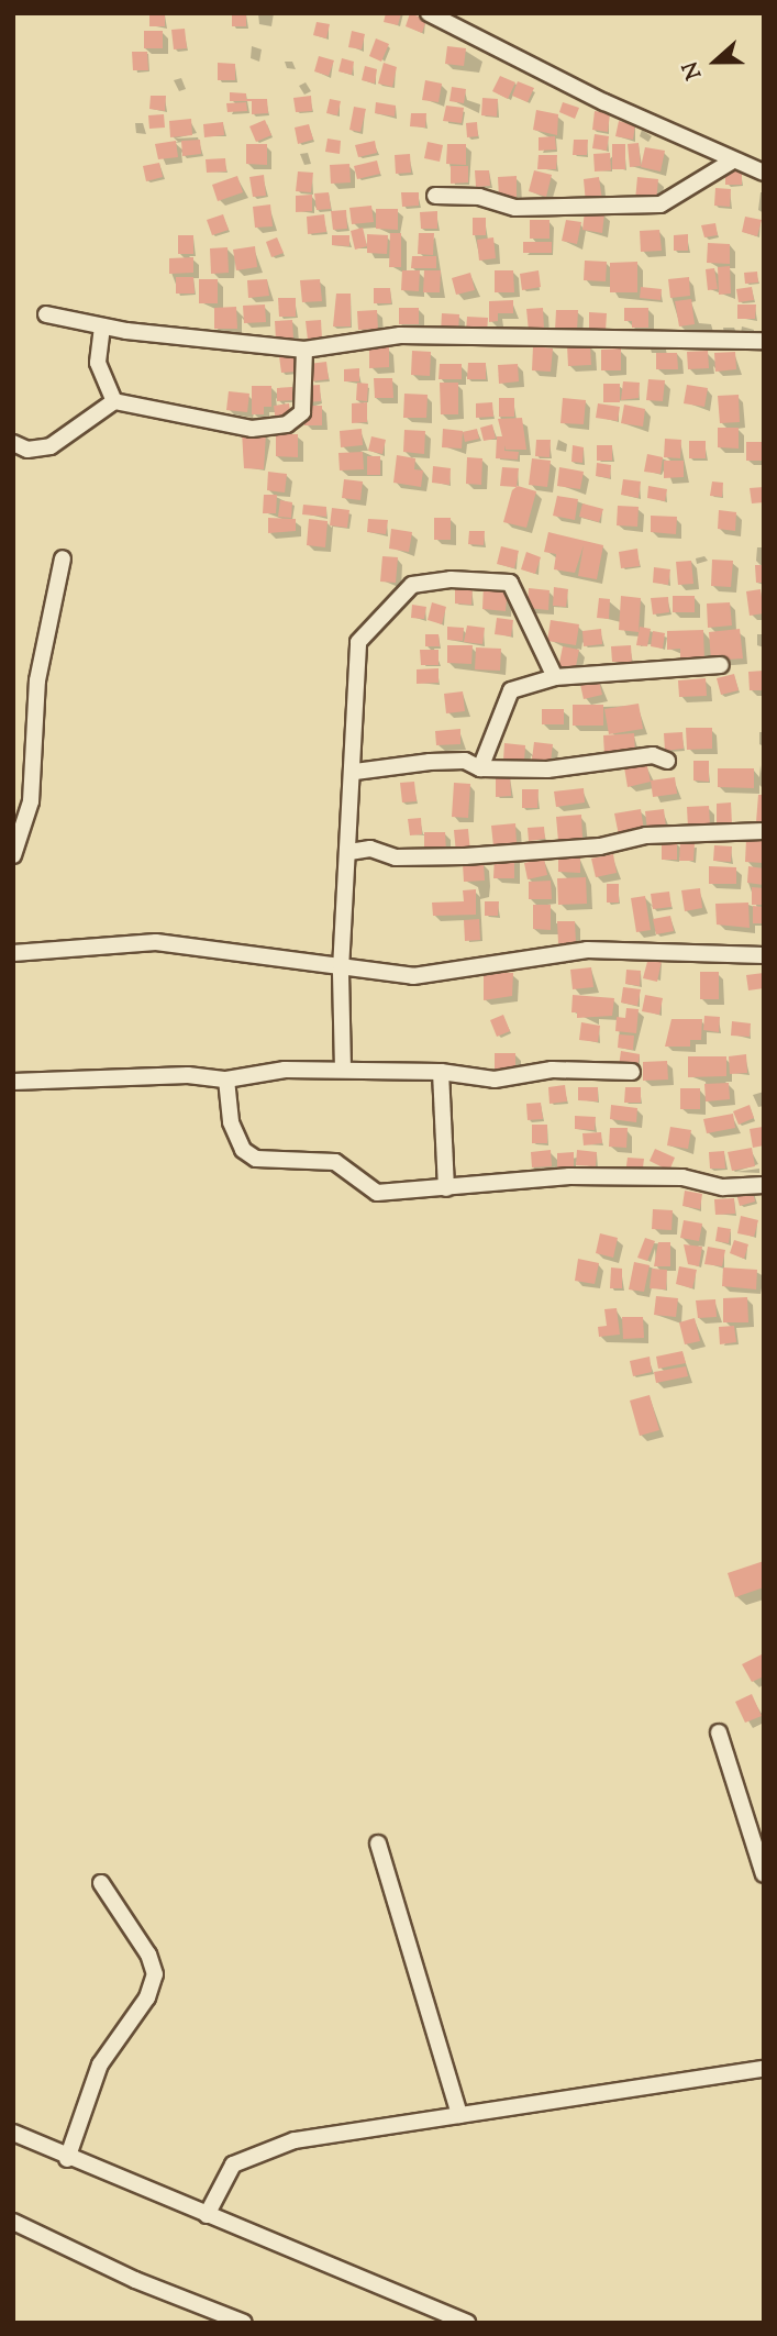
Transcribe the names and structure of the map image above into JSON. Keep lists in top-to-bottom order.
{
  "north": "left"
}
